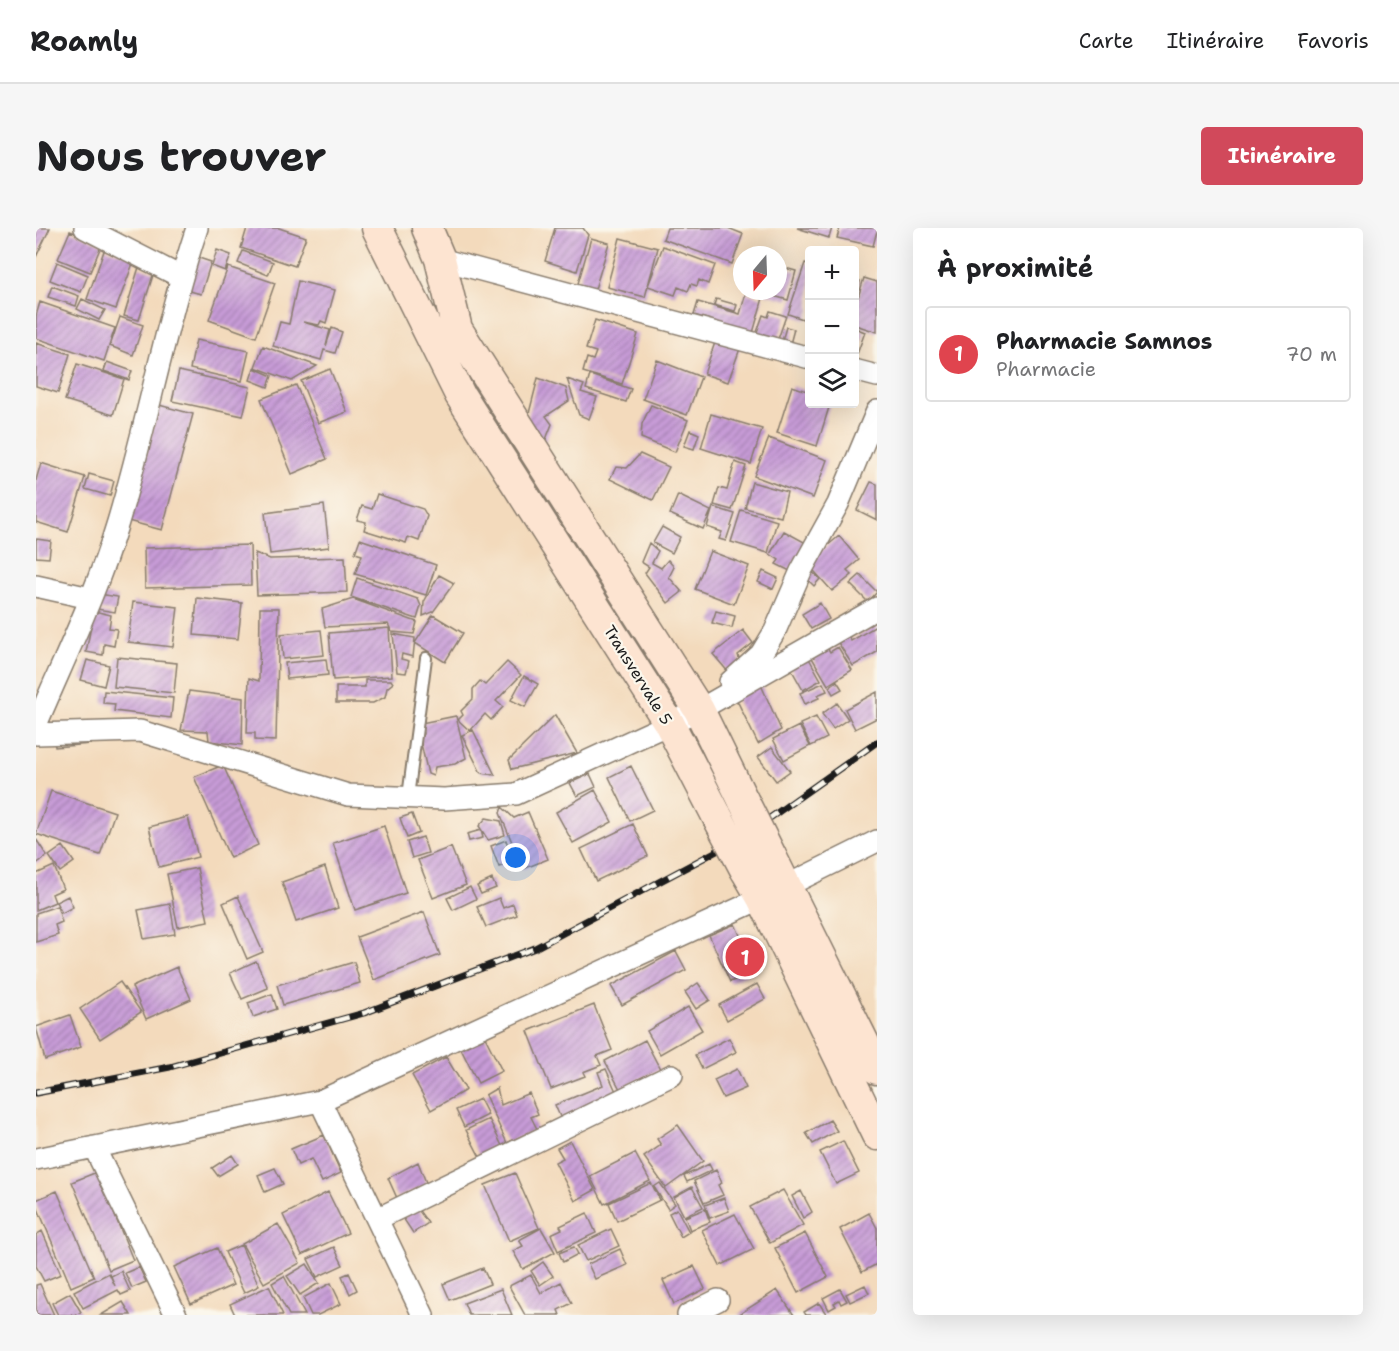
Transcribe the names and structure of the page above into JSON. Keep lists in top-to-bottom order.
{
  "streets": {
    "main road": ["Transvervale 5"]
  },
  "north": "bottom",
  "page": {
    "header": "Roamly",
    "nav": ["Carte", "Itinéraire", "Favoris"],
    "buttons": "Itinéraire",
    "title": "Nous trouver",
    "heading": "À proximité",
    "map_buttons": ["+", "−"],
    "list": [
      {
        "mark": "1",
        "name": "Pharmacie Samnos",
        "note": "Pharmacie",
        "value": "70 m"
      }
    ],
    "pins": "1"
  }
}
